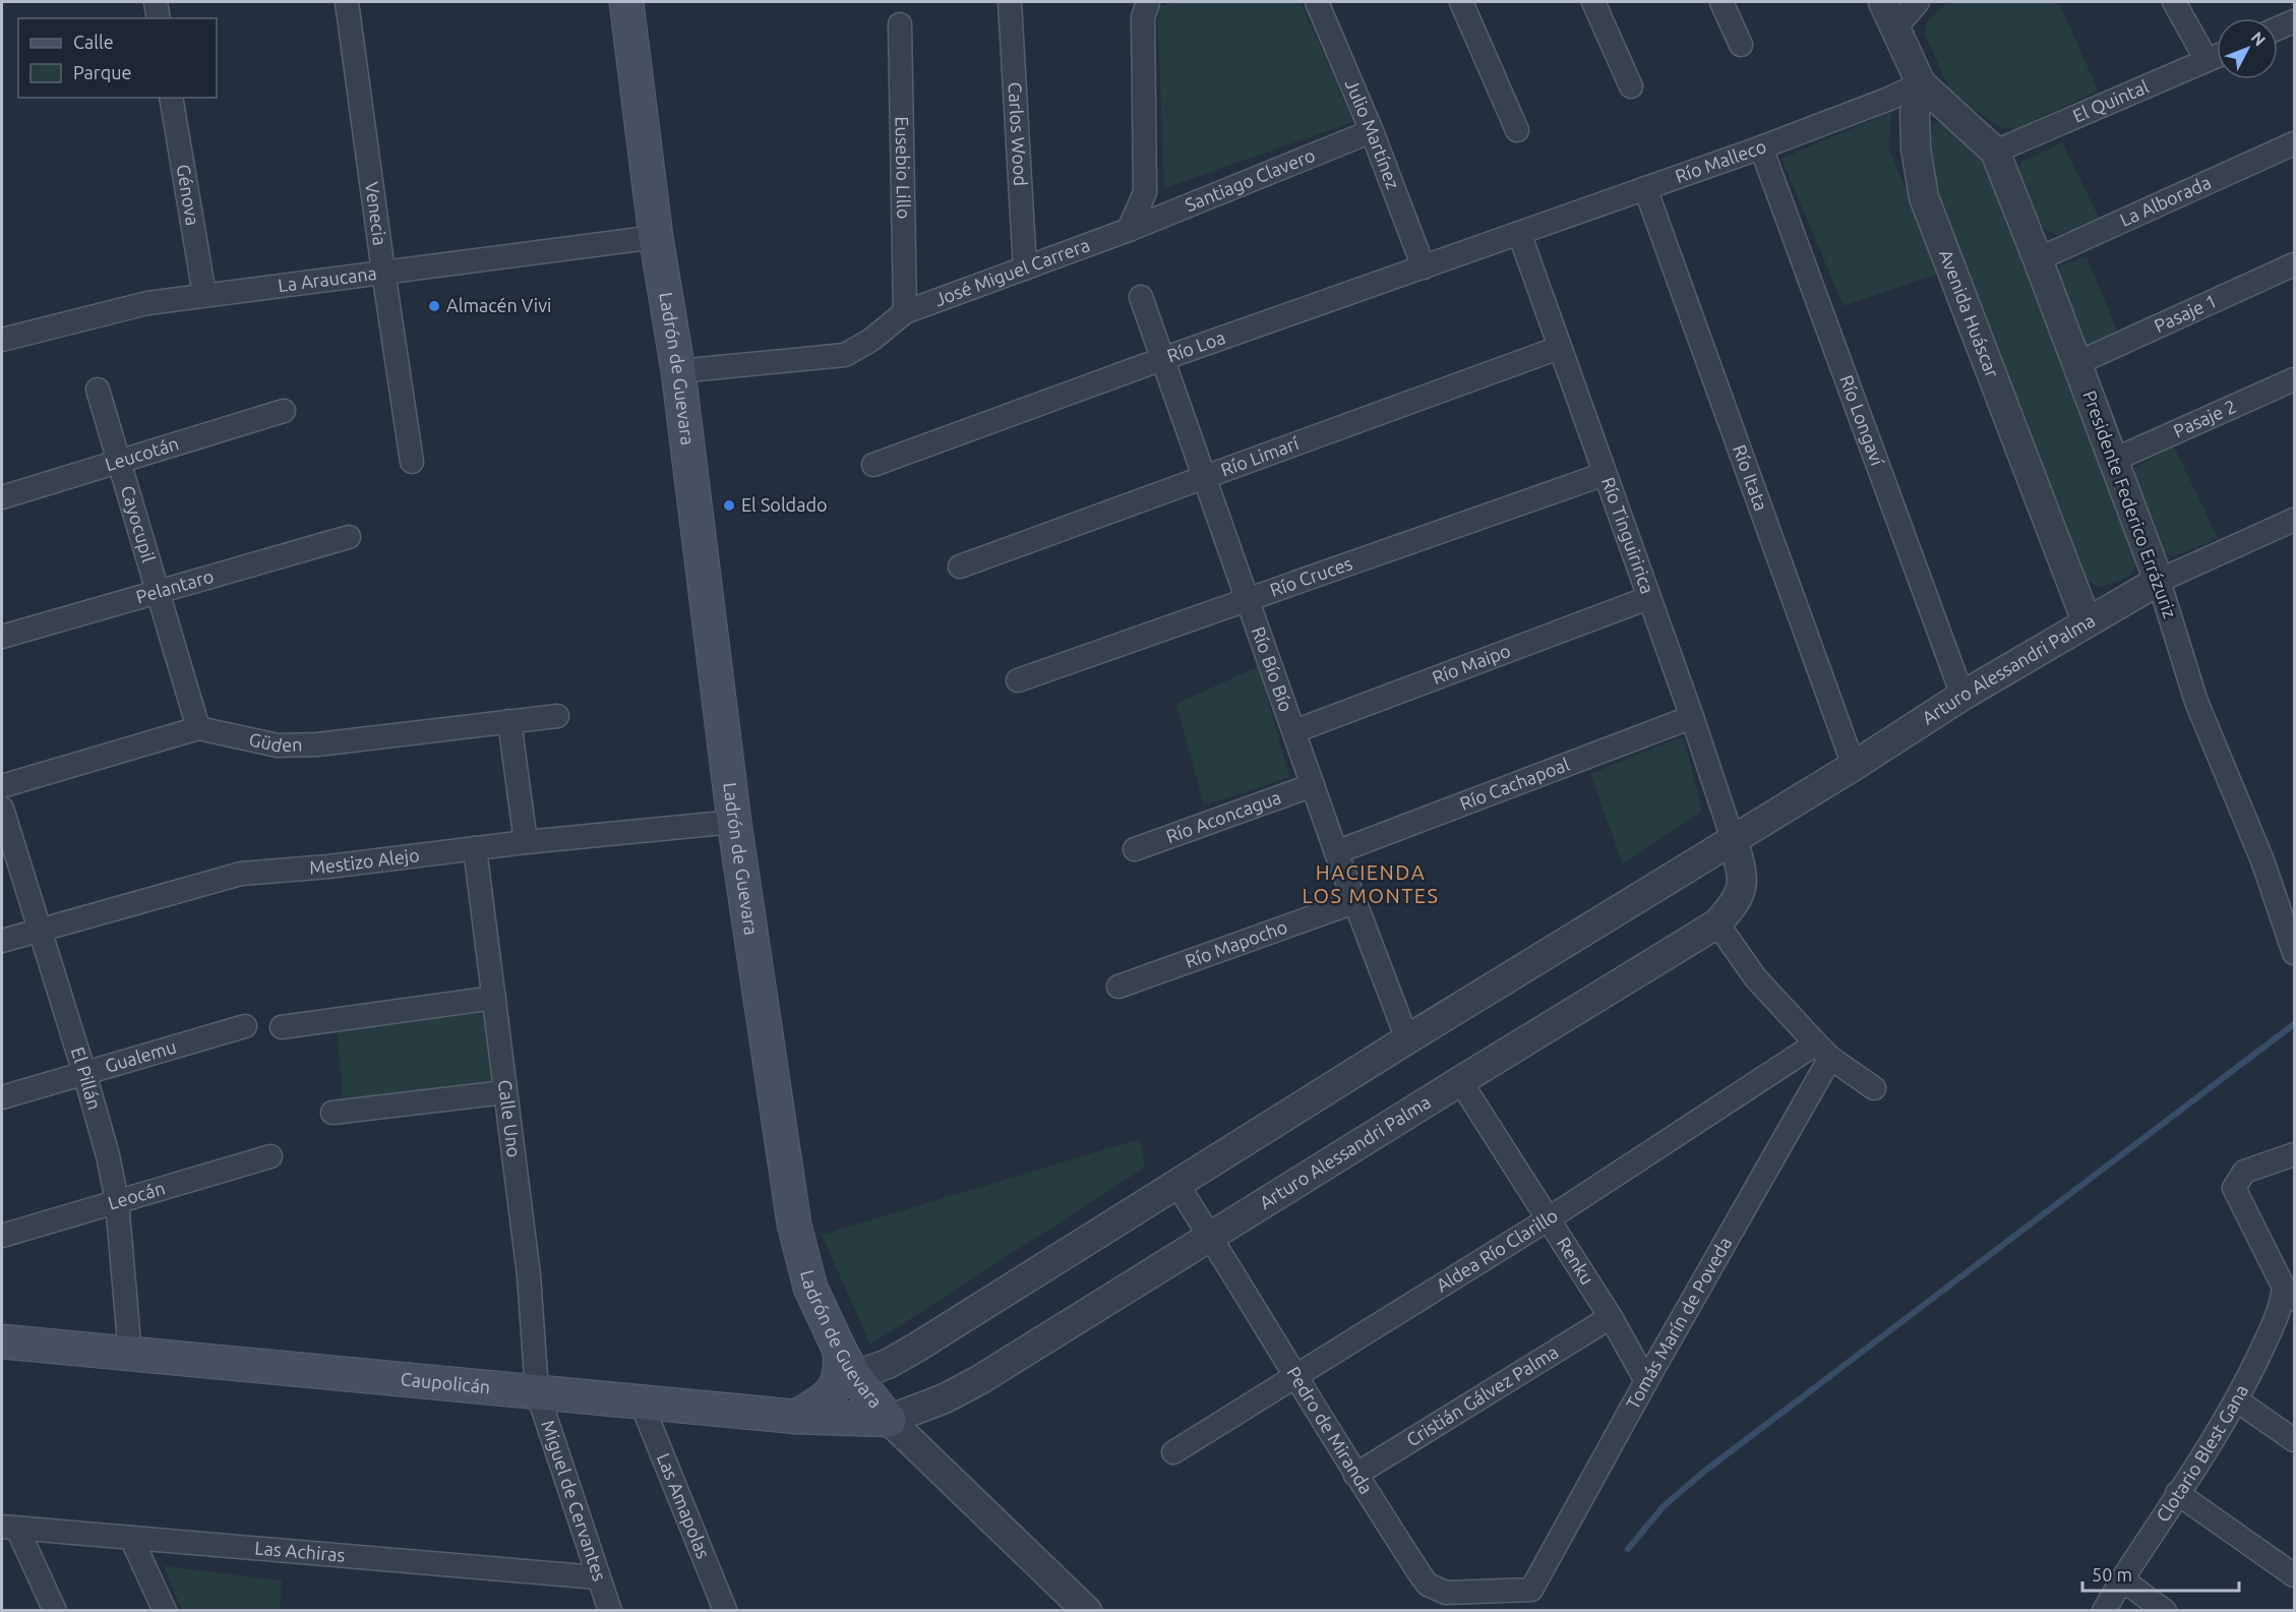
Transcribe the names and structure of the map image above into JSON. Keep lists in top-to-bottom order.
{
  "streets": {
    "main road": ["Ladrón de Guevara", "Caupolicán"],
    "street": [
      "El Quintal",
      "Julio Martínez",
      "Carlos Wood",
      "Río Malleco",
      "Eusebio Lillo",
      "Santiago Clavero",
      "Génova",
      "La Alborada",
      "Venecia",
      "José Miguel Carrera",
      "La Araucana",
      "Avenida Huáscar",
      "Pasaje 1",
      "Río Loa",
      "Pasaje 2",
      "Río Longaví",
      "Leucotán",
      "Río Limarí",
      "Río Itata",
      "Presidente Federico Errázuriz",
      "Cayocupil",
      "Río Tinguiririca",
      "Río Cruces",
      "Pelantaro",
      "Río Maipo",
      "Río Bío Bío",
      "Arturo Alessandri Palma",
      "Güden",
      "Río Cachapoal",
      "Río Aconcagua",
      "Mestizo Alejo",
      "Río Mapocho",
      "Gualemu",
      "El Pillán",
      "Calle Uno",
      "Leocán",
      "Aldea Río Clarillo",
      "Renku",
      "Tomás Marín de Poveda",
      "Cristián Gálvez Palma",
      "Pedro de Miranda",
      "Clotario Blest Gana",
      "Miguel de Cervantes",
      "Las Amapolas",
      "Las Achiras"
    ]
  },
  "crossings": [
    ["El Quintal", "Presidente Federico Errázuriz"],
    ["Julio Martínez", "Santiago Clavero"],
    ["Julio Martínez", "Río Loa"],
    ["Carlos Wood", "José Miguel Carrera"],
    ["Río Malleco", "Avenida Huáscar"],
    ["Río Malleco", "Río Loa"],
    ["Río Malleco", "Río Longaví"],
    ["Río Malleco", "Río Itata"],
    ["Río Malleco", "Presidente Federico Errázuriz"],
    ["Río Malleco", "Río Tinguiririca"],
    ["Eusebio Lillo", "José Miguel Carrera"],
    ["Santiago Clavero", "José Miguel Carrera"],
    ["Génova", "La Araucana"],
    ["La Alborada", "Presidente Federico Errázuriz"],
    ["Venecia", "La Araucana"],
    ["José Miguel Carrera", "Ladrón de Guevara"],
    ["La Araucana", "Ladrón de Guevara"],
    ["Avenida Huáscar", "Presidente Federico Errázuriz"],
    ["Avenida Huáscar", "Arturo Alessandri Palma"],
    ["Pasaje 1", "Presidente Federico Errázuriz"],
    ["Río Loa", "Río Tinguiririca"],
    ["Río Loa", "Río Bío Bío"],
    ["Ladrón de Guevara", "Arturo Alessandri Palma"],
    ["Ladrón de Guevara", "Mestizo Alejo"],
    ["Ladrón de Guevara", "Caupolicán"],
    ["Pasaje 2", "Presidente Federico Errázuriz"],
    ["Río Longaví", "Arturo Alessandri Palma"],
    ["Leucotán", "Cayocupil"],
    ["Río Limarí", "Río Tinguiririca"],
    ["Río Limarí", "Río Bío Bío"],
    ["Río Itata", "Arturo Alessandri Palma"],
    ["Presidente Federico Errázuriz", "Arturo Alessandri Palma"],
    ["Cayocupil", "Pelantaro"],
    ["Cayocupil", "Güden"],
    ["Río Tinguiririca", "Río Cruces"],
    ["Río Tinguiririca", "Río Maipo"],
    ["Río Tinguiririca", "Arturo Alessandri Palma"],
    ["Río Tinguiririca", "Río Cachapoal"],
    ["Río Cruces", "Río Bío Bío"],
    ["Río Maipo", "Río Bío Bío"],
    ["Río Bío Bío", "Arturo Alessandri Palma"],
    ["Río Bío Bío", "Río Cachapoal"],
    ["Río Bío Bío", "Río Aconcagua"],
    ["Río Bío Bío", "Río Mapocho"],
    ["Arturo Alessandri Palma", "Renku"],
    ["Arturo Alessandri Palma", "Caupolicán"],
    ["Arturo Alessandri Palma", "Pedro de Miranda"],
    ["Mestizo Alejo", "El Pillán"],
    ["Mestizo Alejo", "Calle Uno"],
    ["Gualemu", "El Pillán"],
    ["El Pillán", "Leocán"],
    ["El Pillán", "Caupolicán"],
    ["Calle Uno", "Caupolicán"],
    ["Calle Uno", "Miguel de Cervantes"],
    ["Aldea Río Clarillo", "Renku"],
    ["Aldea Río Clarillo", "Tomás Marín de Poveda"],
    ["Aldea Río Clarillo", "Pedro de Miranda"],
    ["Renku", "Tomás Marín de Poveda"],
    ["Renku", "Cristián Gálvez Palma"],
    ["Tomás Marín de Poveda", "Pedro de Miranda"],
    ["Caupolicán", "Miguel de Cervantes"],
    ["Caupolicán", "Las Amapolas"],
    ["Cristián Gálvez Palma", "Pedro de Miranda"],
    ["Miguel de Cervantes", "Las Achiras"]
  ],
  "districts": ["HACIENDA LOS MONTES"],
  "places": ["Almacén Vivi", "El Soldado"],
  "legend": ["Calle", "Parque"],
  "scale_bar": "50 m",
  "north": "top right"
}
